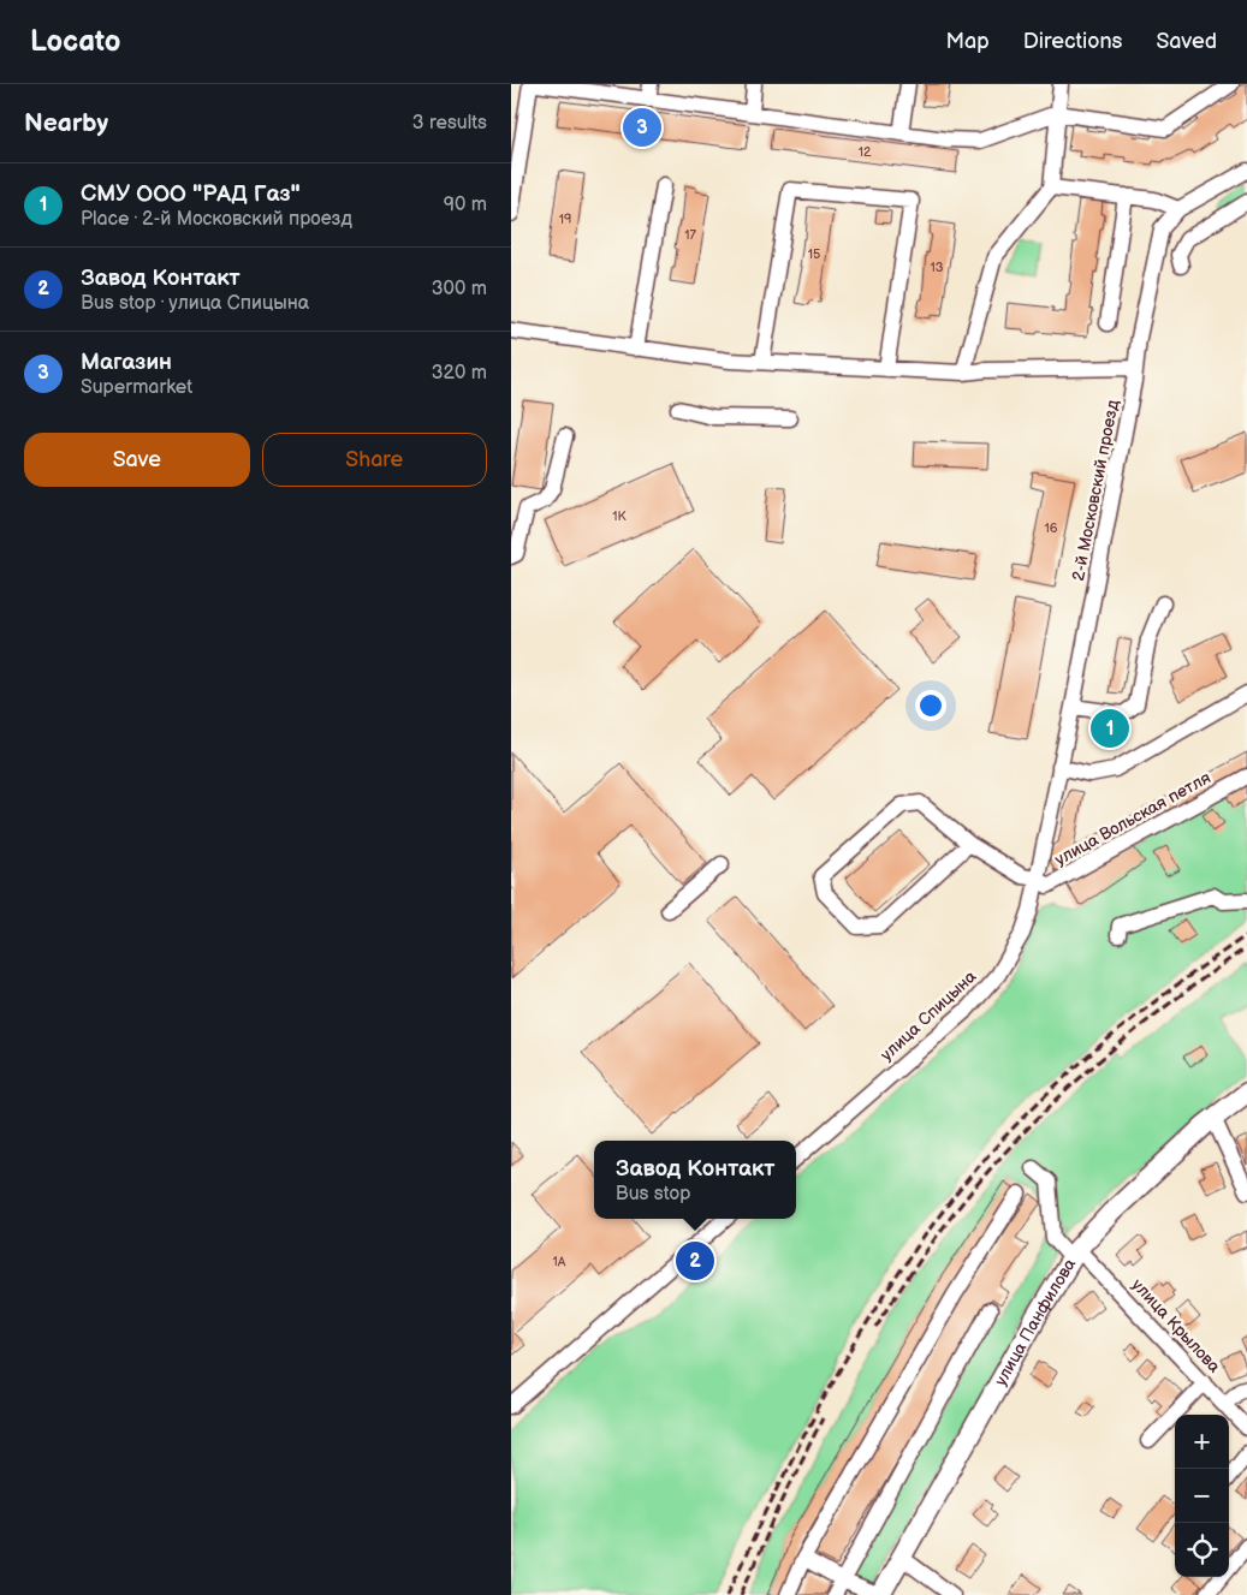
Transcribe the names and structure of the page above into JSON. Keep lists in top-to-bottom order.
{
  "streets": {
    "main road": ["улица Панфилова"],
    "street": [
      "2-й Московский проезд",
      "улица Вольская петля",
      "улица Спицына",
      "улица Крылова"
    ]
  },
  "crossings": [
    ["2-й Московский проезд", "улица Спицына"],
    ["улица Вольская петля", "улица Спицына"],
    ["улица Панфилова", "улица Крылова"]
  ],
  "house_numbers": [
    "12",
    "19",
    "17",
    "15",
    "13",
    "1К",
    "16",
    "1А"
  ],
  "page": {
    "header": "Locato",
    "nav": ["Map", "Directions", "Saved"],
    "heading": ["Nearby", "3 results"],
    "pins": ["3", "1", "2"],
    "list": [
      {
        "mark": "1",
        "name": "СМУ ООО \"РАД Газ\"",
        "note": "Place · 2-й Московский проезд",
        "value": "90 m"
      },
      {
        "mark": "2",
        "name": "Завод Контакт",
        "note": "Bus stop · улица Спицына",
        "value": "300 m"
      },
      {
        "mark": "3",
        "name": "Магазин",
        "note": "Supermarket",
        "value": "320 m"
      }
    ],
    "buttons": ["Save", "Share"],
    "popup": ["Завод Контакт", "Bus stop"],
    "map_buttons": ["+", "−"]
  }
}
